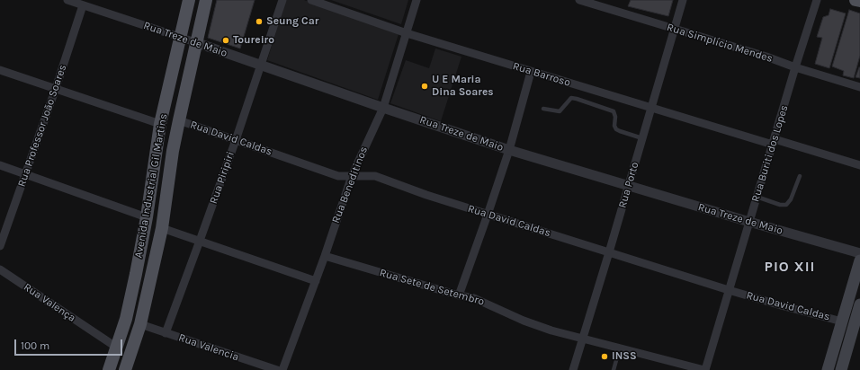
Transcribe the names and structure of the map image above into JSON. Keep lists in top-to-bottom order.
{
  "streets": {
    "main road": ["Avenida Industrial Gil Martins"],
    "street": [
      "Rua Treze de Maio",
      "Rua Simplício Mendes",
      "Rua Barroso",
      "Rua Professor João Soares",
      "Rua David Caldas",
      "Rua Buriti dos Lopes",
      "Rua Piripiri",
      "Rua Beneditinos",
      "Rua Porto",
      "Rua Sete de Setembro",
      "Rua Valença",
      "Rua Valencia"
    ]
  },
  "crossings": [
    ["Rua Treze de Maio", "Rua Professor João Soares"],
    ["Rua Treze de Maio", "Rua Buriti dos Lopes"],
    ["Rua Treze de Maio", "Rua Piripiri"],
    ["Rua Treze de Maio", "Rua Beneditinos"],
    ["Rua Treze de Maio", "Rua Porto"],
    ["Rua Treze de Maio", "Avenida Industrial Gil Martins"],
    ["Rua Simplício Mendes", "Rua Buriti dos Lopes"],
    ["Rua Simplício Mendes", "Rua Porto"],
    ["Rua Barroso", "Rua Buriti dos Lopes"],
    ["Rua Barroso", "Rua Beneditinos"],
    ["Rua Barroso", "Rua Porto"],
    ["Rua David Caldas", "Rua Buriti dos Lopes"],
    ["Rua David Caldas", "Rua Piripiri"],
    ["Rua David Caldas", "Rua Beneditinos"],
    ["Rua David Caldas", "Rua Porto"],
    ["Rua David Caldas", "Avenida Industrial Gil Martins"],
    ["Rua Buriti dos Lopes", "Rua Sete de Setembro"],
    ["Rua Piripiri", "Rua Valencia"],
    ["Rua Beneditinos", "Rua Sete de Setembro"],
    ["Rua Porto", "Rua Sete de Setembro"],
    ["Avenida Industrial Gil Martins", "Rua Valença"],
    ["Avenida Industrial Gil Martins", "Rua Valencia"]
  ],
  "districts": ["PIO XII"],
  "places": [
    "Seung Car",
    "Toureiro",
    "U E Maria Dina Soares",
    "INSS"
  ],
  "scale_bar": "100 m"
}
